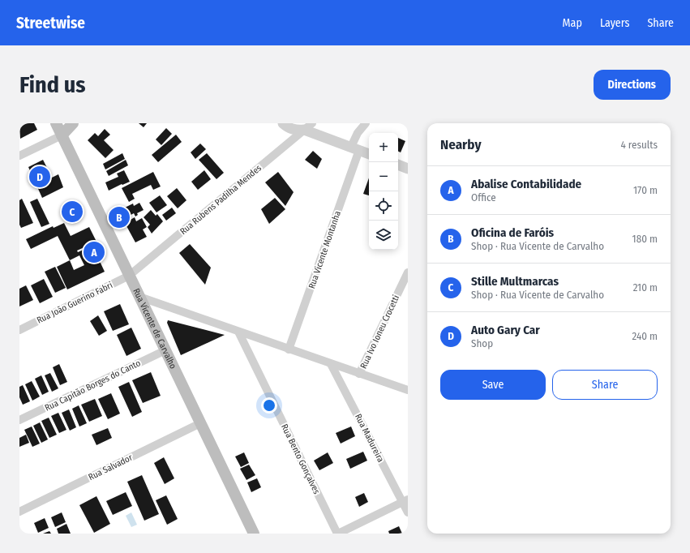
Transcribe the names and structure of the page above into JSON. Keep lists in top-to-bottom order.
{
  "streets": {
    "main road": ["Rua Vicente de Carvalho"],
    "street": [
      "Rua Rubens Padilha Mendes",
      "Rua Vicente Montanha",
      "Rua João Guerino Fabri",
      "Rua Ivo Ioneu Crocetti",
      "Rua Capitão Borges do Canto",
      "Rua Madureira",
      "Rua Bento Gonçalves",
      "Rua Salvador"
    ]
  },
  "crossings": [
    ["Rua Rubens Padilha Mendes", "Rua João Guerino Fabri"],
    ["Rua Rubens Padilha Mendes", "Rua Vicente de Carvalho"],
    ["Rua João Guerino Fabri", "Rua Vicente de Carvalho"],
    ["Rua Vicente de Carvalho", "Rua Capitão Borges do Canto"],
    ["Rua Vicente de Carvalho", "Rua Salvador"]
  ],
  "page": {
    "header": "Streetwise",
    "nav": ["Map", "Layers", "Share"],
    "buttons": [
      "Directions",
      ["Save", "Share"]
    ],
    "title": "Find us",
    "heading": ["Nearby", "4 results"],
    "map_buttons": ["+", "−"],
    "pins": [
      "D",
      "C",
      "B",
      "A"
    ],
    "list": [
      {
        "mark": "A",
        "name": "Abalise Contabilidade",
        "note": "Office",
        "value": "170 m"
      },
      {
        "mark": "B",
        "name": "Oficina de Faróis",
        "note": "Shop · Rua Vicente de Carvalho",
        "value": "180 m"
      },
      {
        "mark": "C",
        "name": "Stille Multmarcas",
        "note": "Shop · Rua Vicente de Carvalho",
        "value": "210 m"
      },
      {
        "mark": "D",
        "name": "Auto Gary Car",
        "note": "Shop",
        "value": "240 m"
      }
    ]
  }
}
